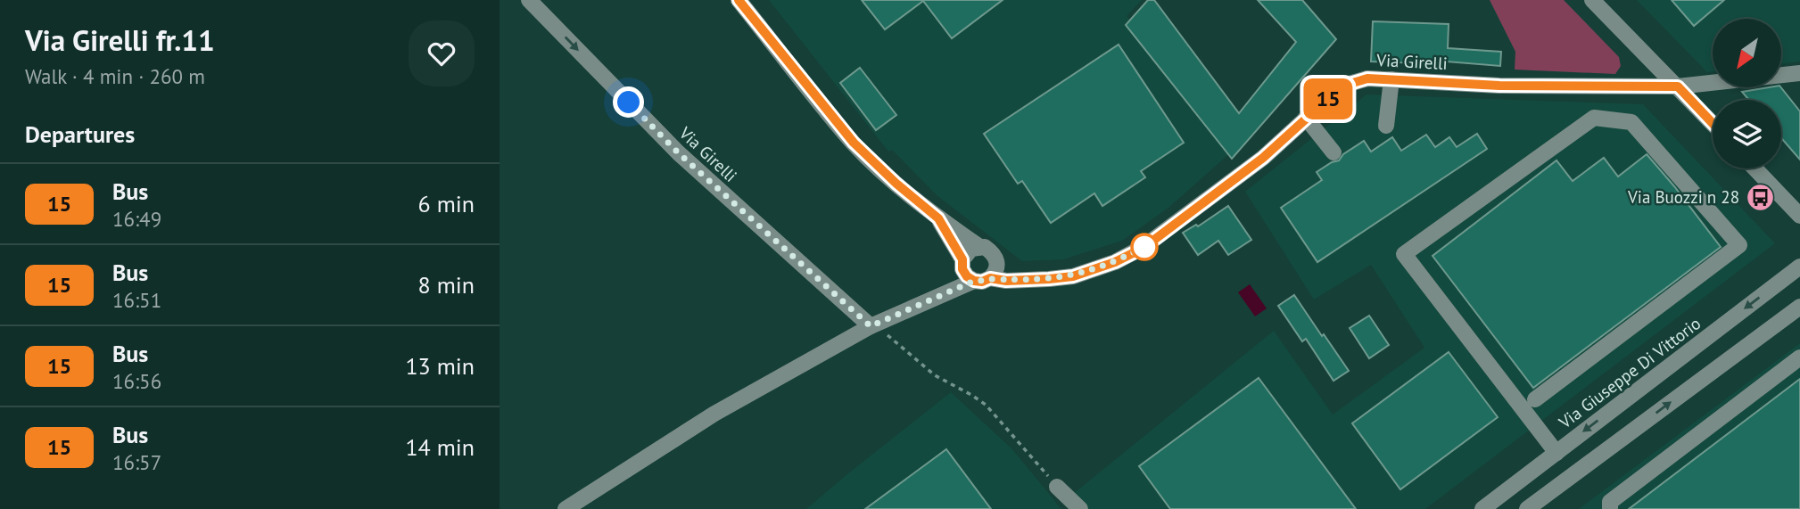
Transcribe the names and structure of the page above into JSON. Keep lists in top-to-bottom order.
{
  "streets": {
    "street": ["Via Girelli", "Via Giuseppe Di Vittorio"]
  },
  "places": {
    "bus stop": ["Via Buozzi n 28"]
  },
  "lines": ["bus line 15"],
  "north": "bottom left",
  "page": {
    "heading": [
      ["Via Girelli fr.11", "Walk · 4 min · 260 m"],
      "Departures"
    ],
    "on_map": "15",
    "list": [
      {
        "mark": "15",
        "name": "Bus",
        "note": "16:49",
        "value": "6 min"
      },
      {
        "mark": "15",
        "name": "Bus",
        "note": "16:51",
        "value": "8 min"
      },
      {
        "mark": "15",
        "name": "Bus",
        "note": "16:56",
        "value": "13 min"
      },
      {
        "mark": "15",
        "name": "Bus",
        "note": "16:57",
        "value": "14 min"
      }
    ]
  }
}
